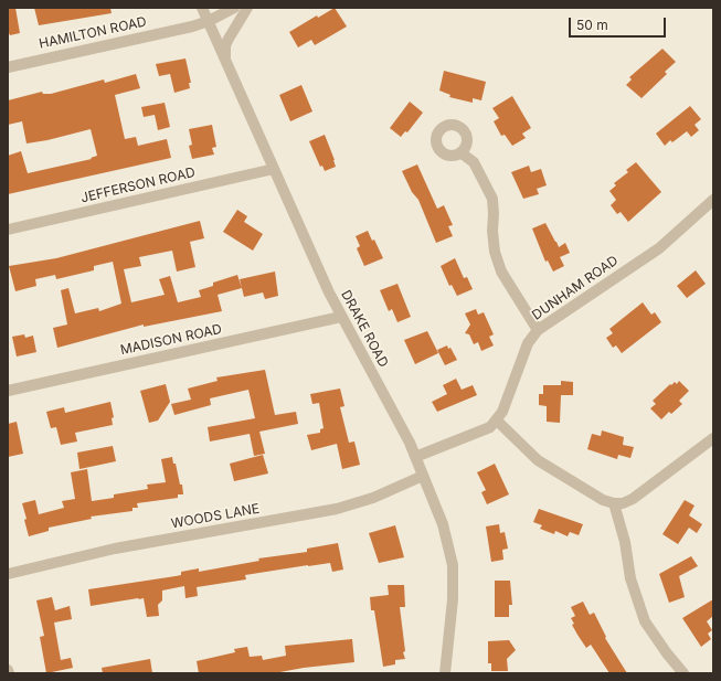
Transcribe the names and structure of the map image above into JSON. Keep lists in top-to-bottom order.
{
  "streets": {
    "street": [
      "HAMILTON ROAD",
      "JEFFERSON ROAD",
      "DUNHAM ROAD",
      "DRAKE ROAD",
      "MADISON ROAD",
      "WOODS LANE"
    ]
  },
  "crossings": [
    ["HAMILTON ROAD", "DRAKE ROAD"],
    ["JEFFERSON ROAD", "DRAKE ROAD"],
    ["DUNHAM ROAD", "DRAKE ROAD"],
    ["DRAKE ROAD", "MADISON ROAD"],
    ["DRAKE ROAD", "WOODS LANE"]
  ],
  "scale_bar": "50 m"
}
